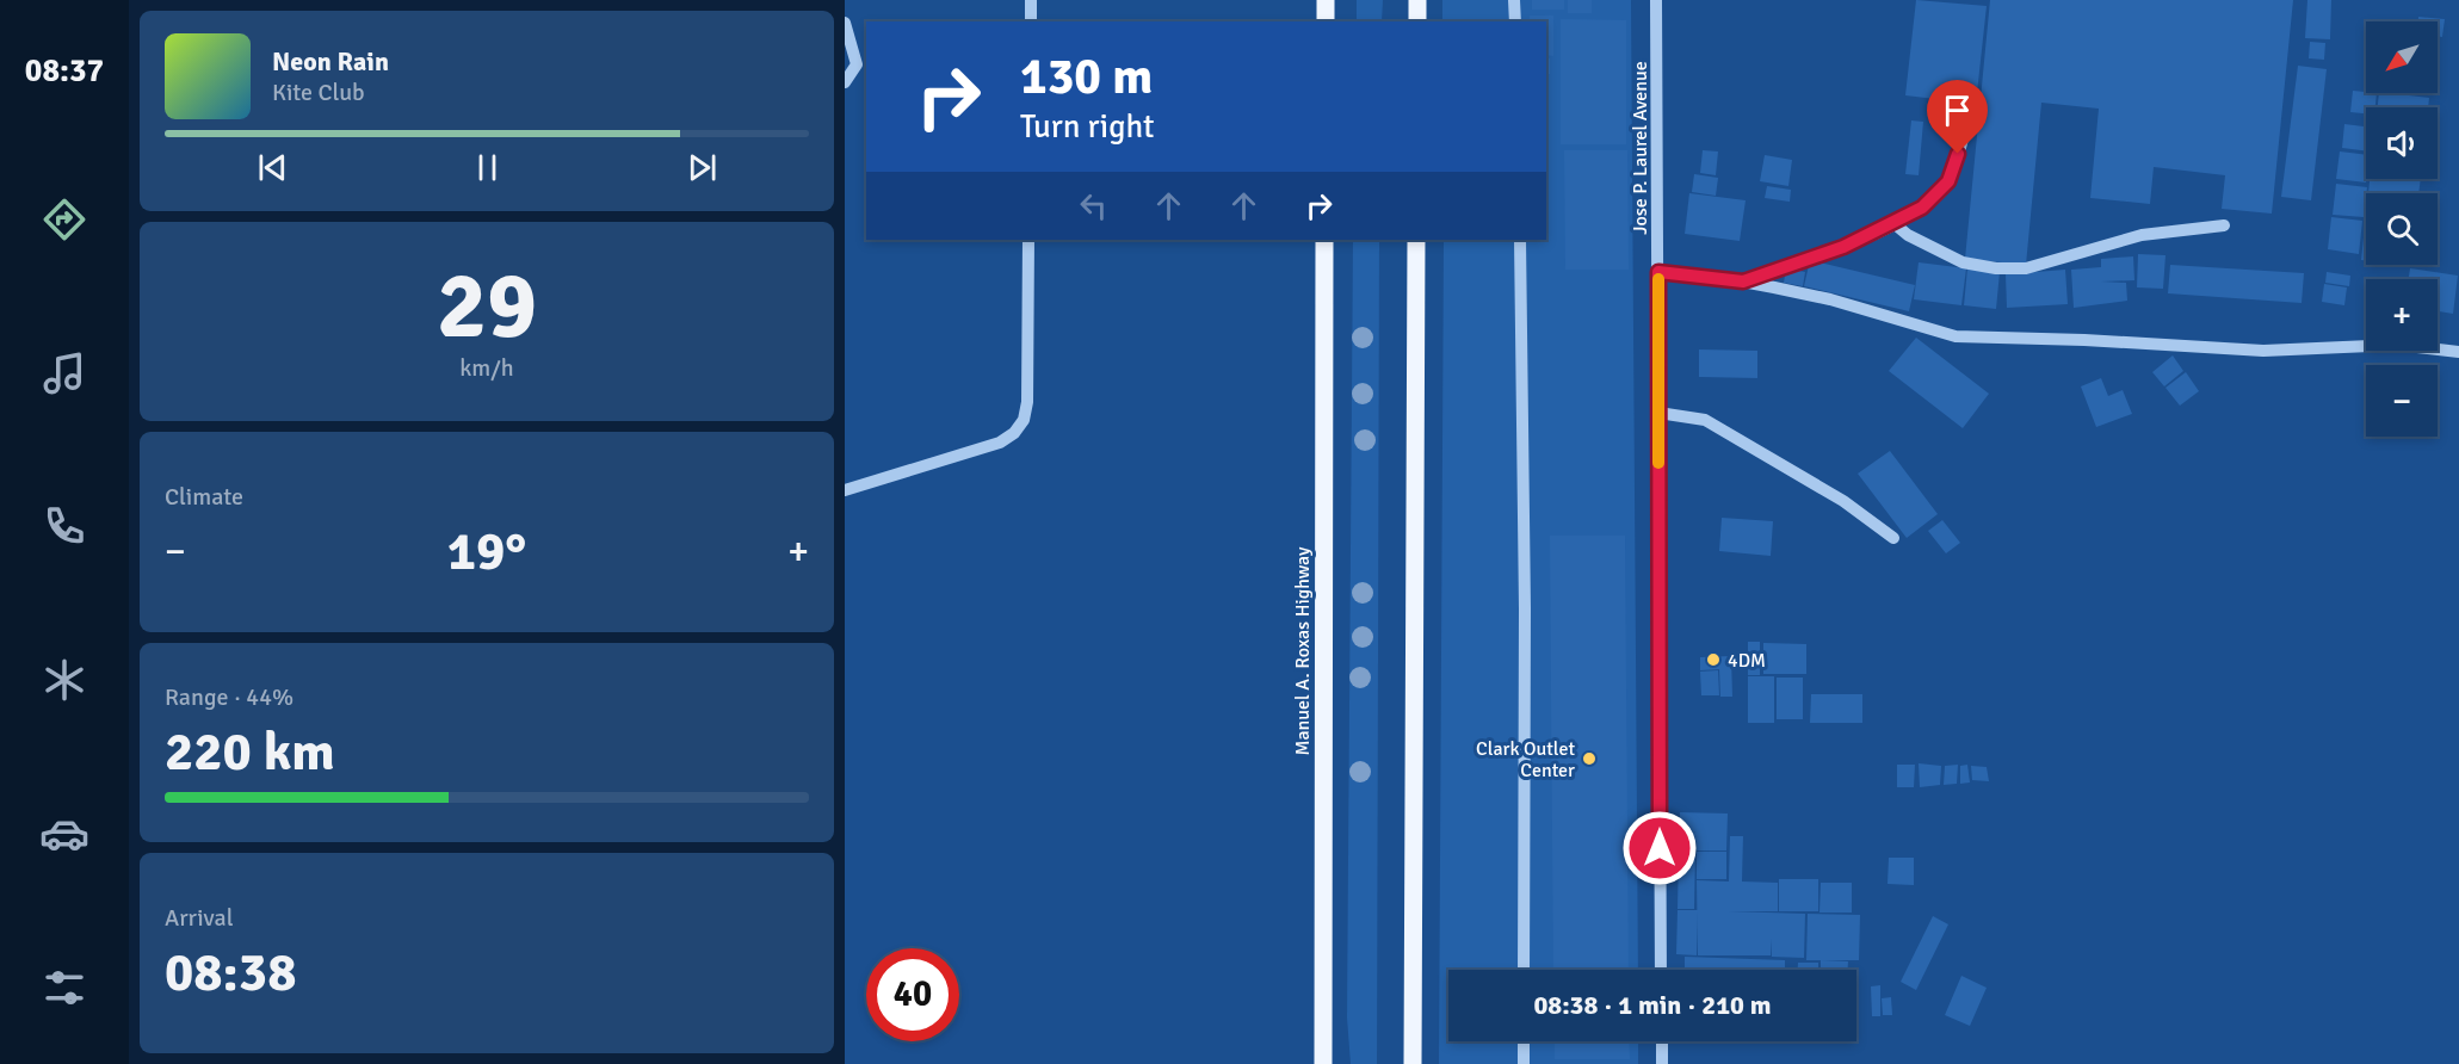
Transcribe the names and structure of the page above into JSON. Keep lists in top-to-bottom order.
{
  "streets": {
    "main road": ["Manuel A. Roxas Highway"],
    "street": ["Jose P. Laurel Avenue"]
  },
  "places": ["4DM", "Clark Outlet Center"],
  "north": "bottom left",
  "page": {
    "tabs": "08:37",
    "map_buttons": ["+", "−"],
    "turn": ["130 m", "Turn right"],
    "song": ["Neon Rain", "Kite Club"],
    "tile": [
      ["29", "km/h"],
      "Climate",
      ["Range · 44%", "220 km"],
      ["Arrival", "08:38"]
    ],
    "heat": ["−", "19°", "+"],
    "limit": "40",
    "trip": "08:38 · 1 min · 210 m"
  }
}
